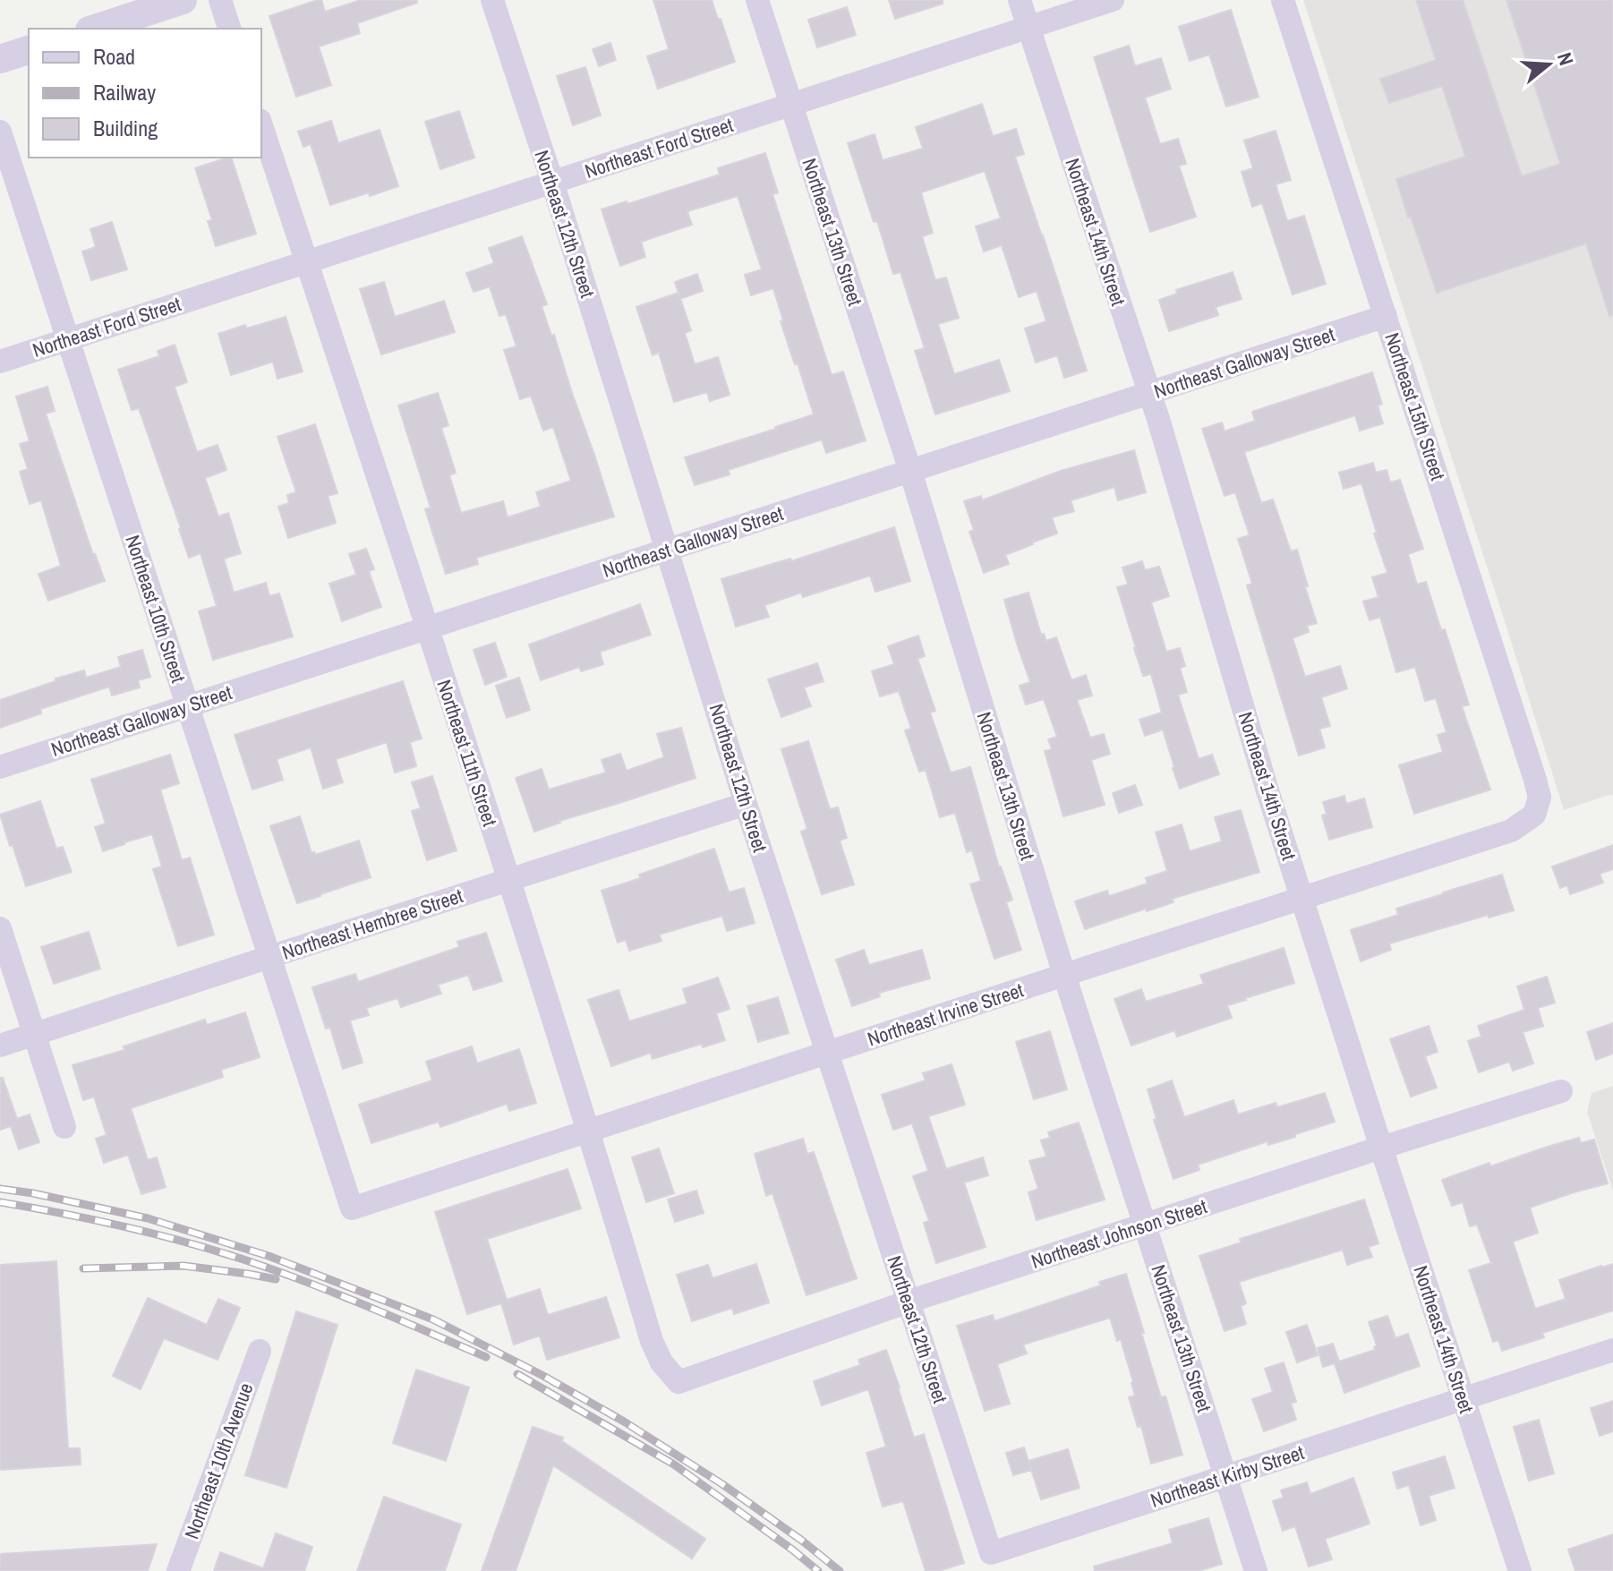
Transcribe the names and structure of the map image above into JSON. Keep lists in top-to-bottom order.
{
  "streets": {
    "street": [
      "Northeast Ford Street",
      "Northeast 12th Street",
      "Northeast 13th Street",
      "Northeast 14th Street",
      "Northeast Galloway Street",
      "Northeast 15th Street",
      "Northeast 10th Street",
      "Northeast 11th Street",
      "Northeast Hembree Street",
      "Northeast Irvine Street",
      "Northeast Johnson Street",
      "Northeast 10th Avenue",
      "Northeast Kirby Street"
    ]
  },
  "crossings": [
    ["Northeast Ford Street", "Northeast 12th Street"],
    ["Northeast Ford Street", "Northeast 13th Street"],
    ["Northeast Ford Street", "Northeast 14th Street"],
    ["Northeast Ford Street", "Northeast 10th Street"],
    ["Northeast Ford Street", "Northeast 11th Street"],
    ["Northeast 12th Street", "Northeast Galloway Street"],
    ["Northeast 12th Street", "Northeast Hembree Street"],
    ["Northeast 12th Street", "Northeast Irvine Street"],
    ["Northeast 12th Street", "Northeast Johnson Street"],
    ["Northeast 12th Street", "Northeast Kirby Street"],
    ["Northeast 13th Street", "Northeast Galloway Street"],
    ["Northeast 13th Street", "Northeast Irvine Street"],
    ["Northeast 13th Street", "Northeast Johnson Street"],
    ["Northeast 13th Street", "Northeast Kirby Street"],
    ["Northeast 14th Street", "Northeast Galloway Street"],
    ["Northeast 14th Street", "Northeast Irvine Street"],
    ["Northeast 14th Street", "Northeast Johnson Street"],
    ["Northeast 14th Street", "Northeast Kirby Street"],
    ["Northeast Galloway Street", "Northeast 15th Street"],
    ["Northeast Galloway Street", "Northeast 10th Street"],
    ["Northeast Galloway Street", "Northeast 11th Street"],
    ["Northeast 15th Street", "Northeast Irvine Street"],
    ["Northeast 10th Street", "Northeast Hembree Street"],
    ["Northeast 10th Street", "Northeast Irvine Street"],
    ["Northeast 11th Street", "Northeast Hembree Street"],
    ["Northeast 11th Street", "Northeast Irvine Street"],
    ["Northeast 11th Street", "Northeast Johnson Street"]
  ],
  "legend": ["Road", "Railway", "Building"],
  "north": "right"
}
